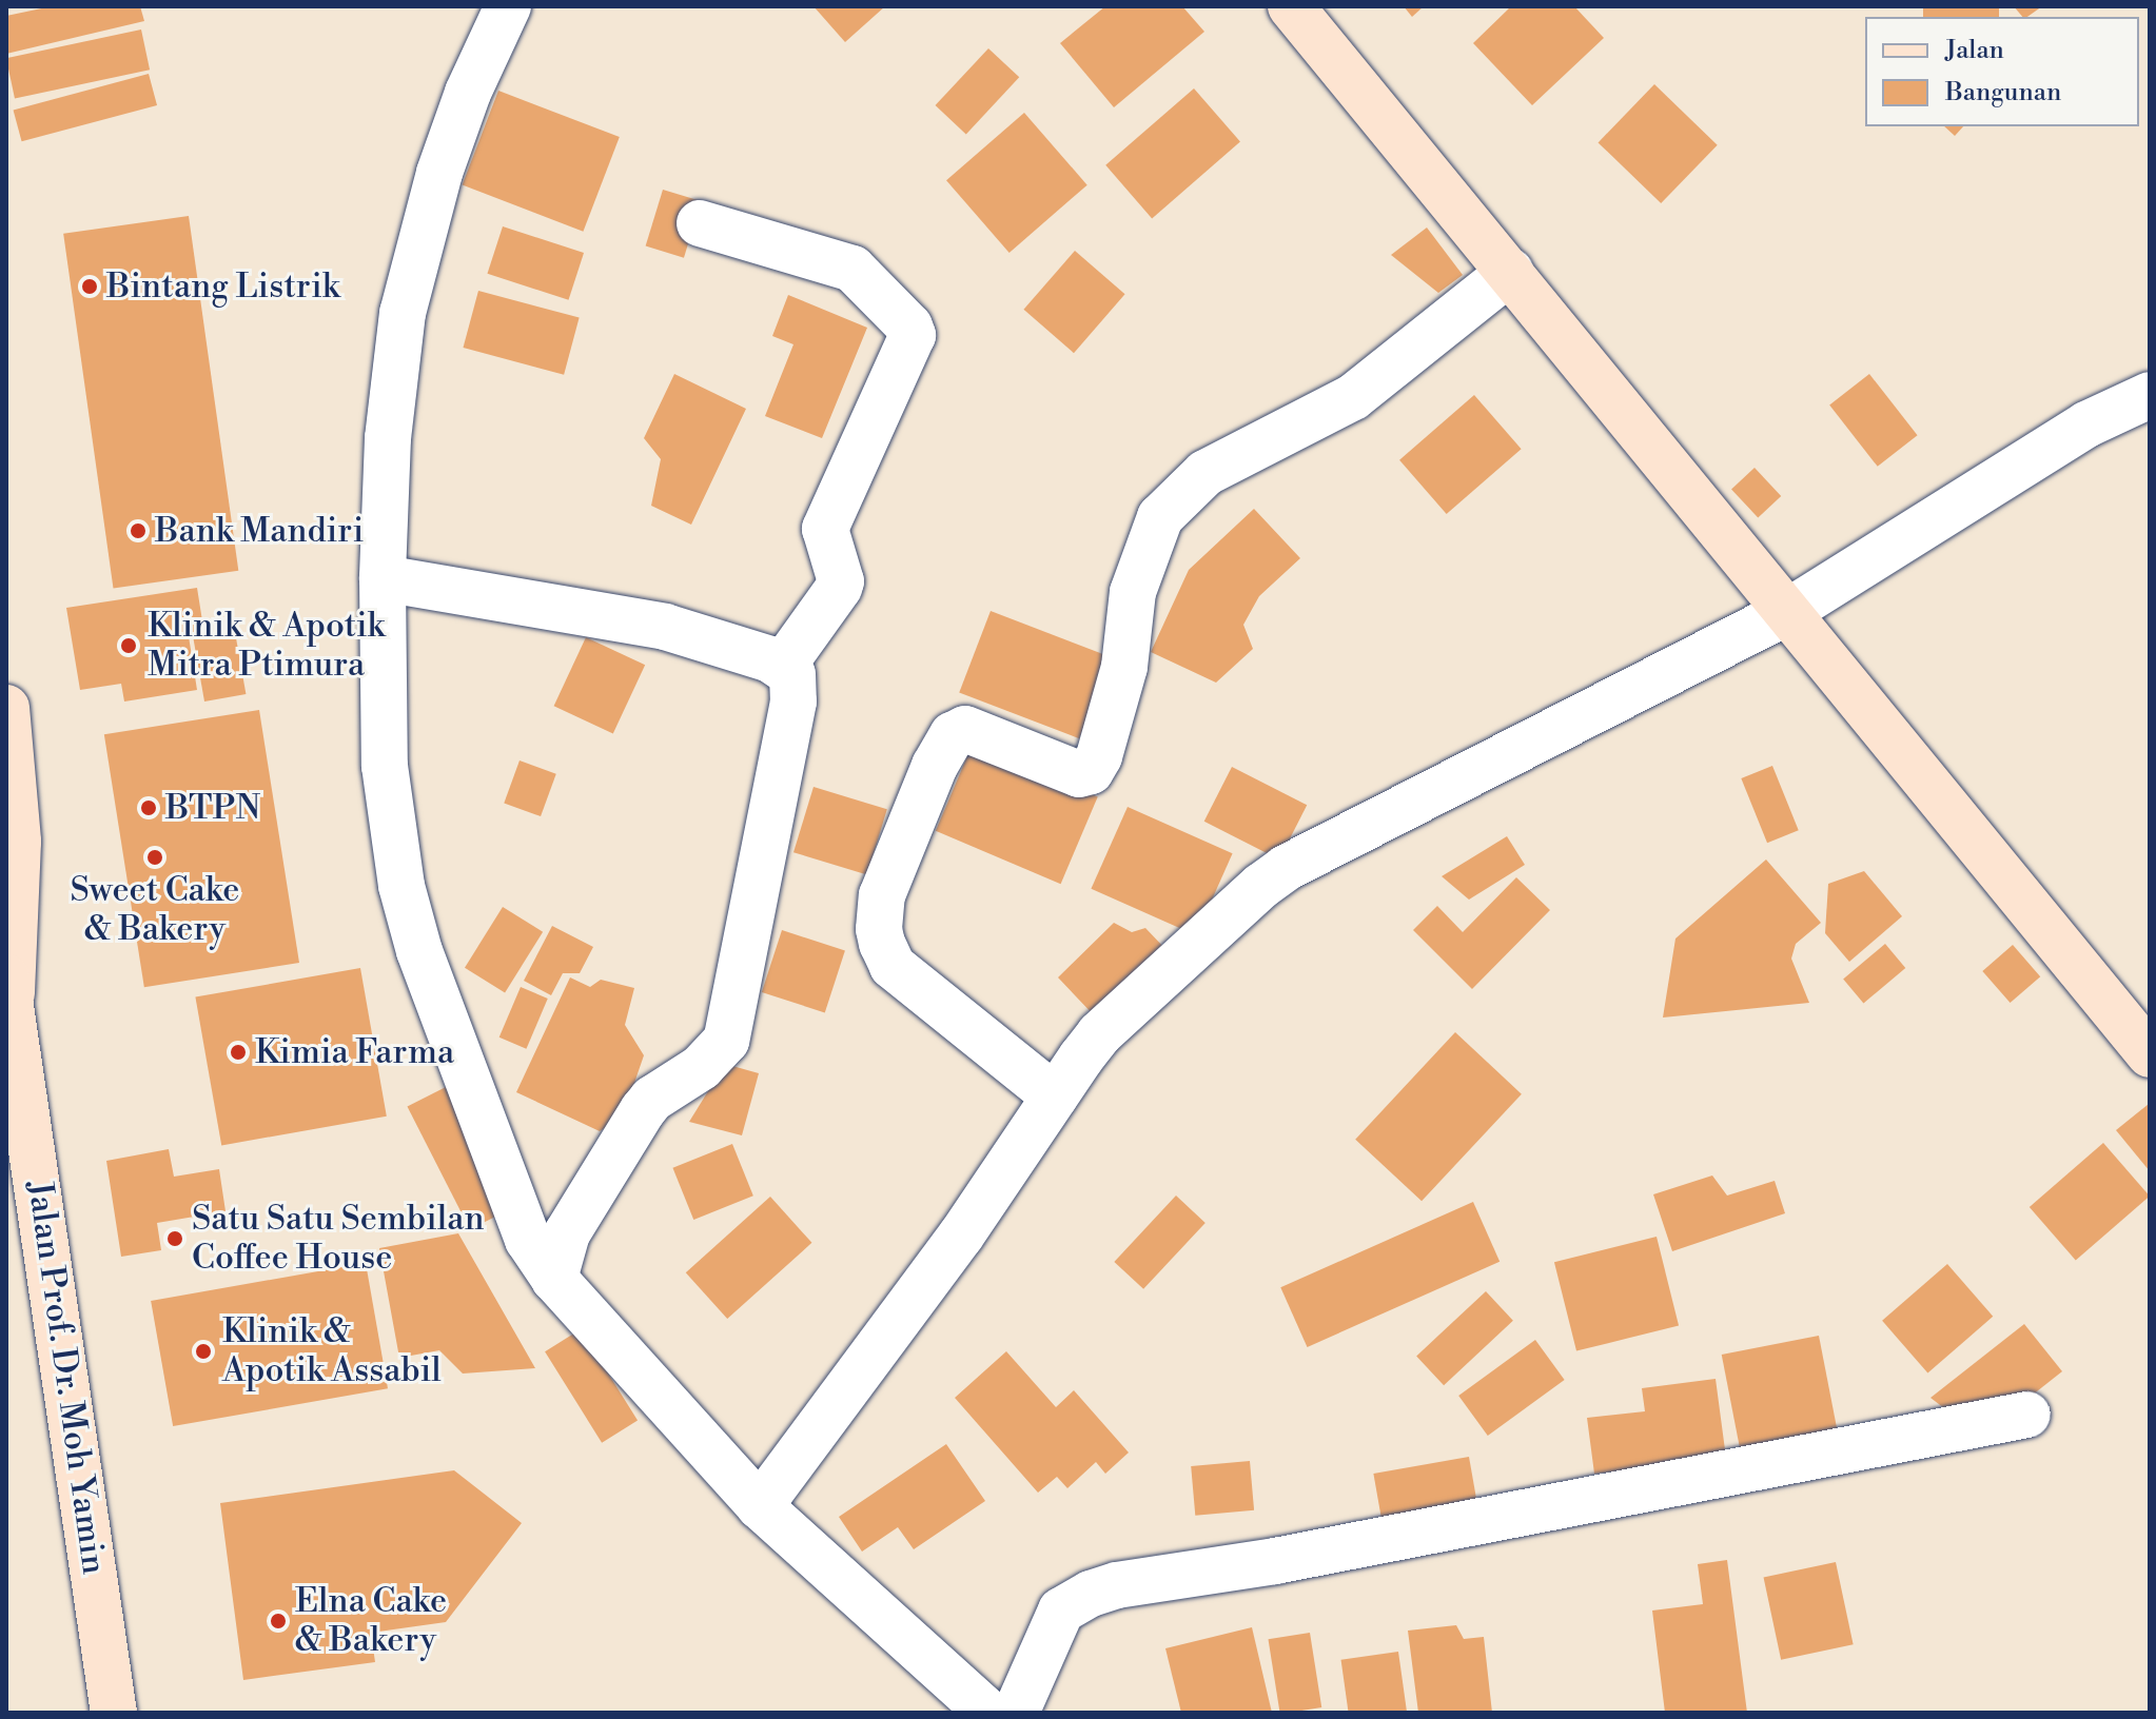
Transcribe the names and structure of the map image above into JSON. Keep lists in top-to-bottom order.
{
  "streets": {
    "street": ["Jalan Prof. Dr. Moh Yamin"]
  },
  "places": [
    "Bintang Listrik",
    "Bank Mandiri",
    "Klinik & Apotik Mitra Ptimura",
    "BTPN",
    "Sweet Cake & Bakery",
    "Kimia Farma",
    "Satu Satu Sembilan Coffee House",
    "Klinik & Apotik Assabil",
    "Elna Cake & Bakery"
  ],
  "legend": ["Jalan", "Bangunan"]
}
